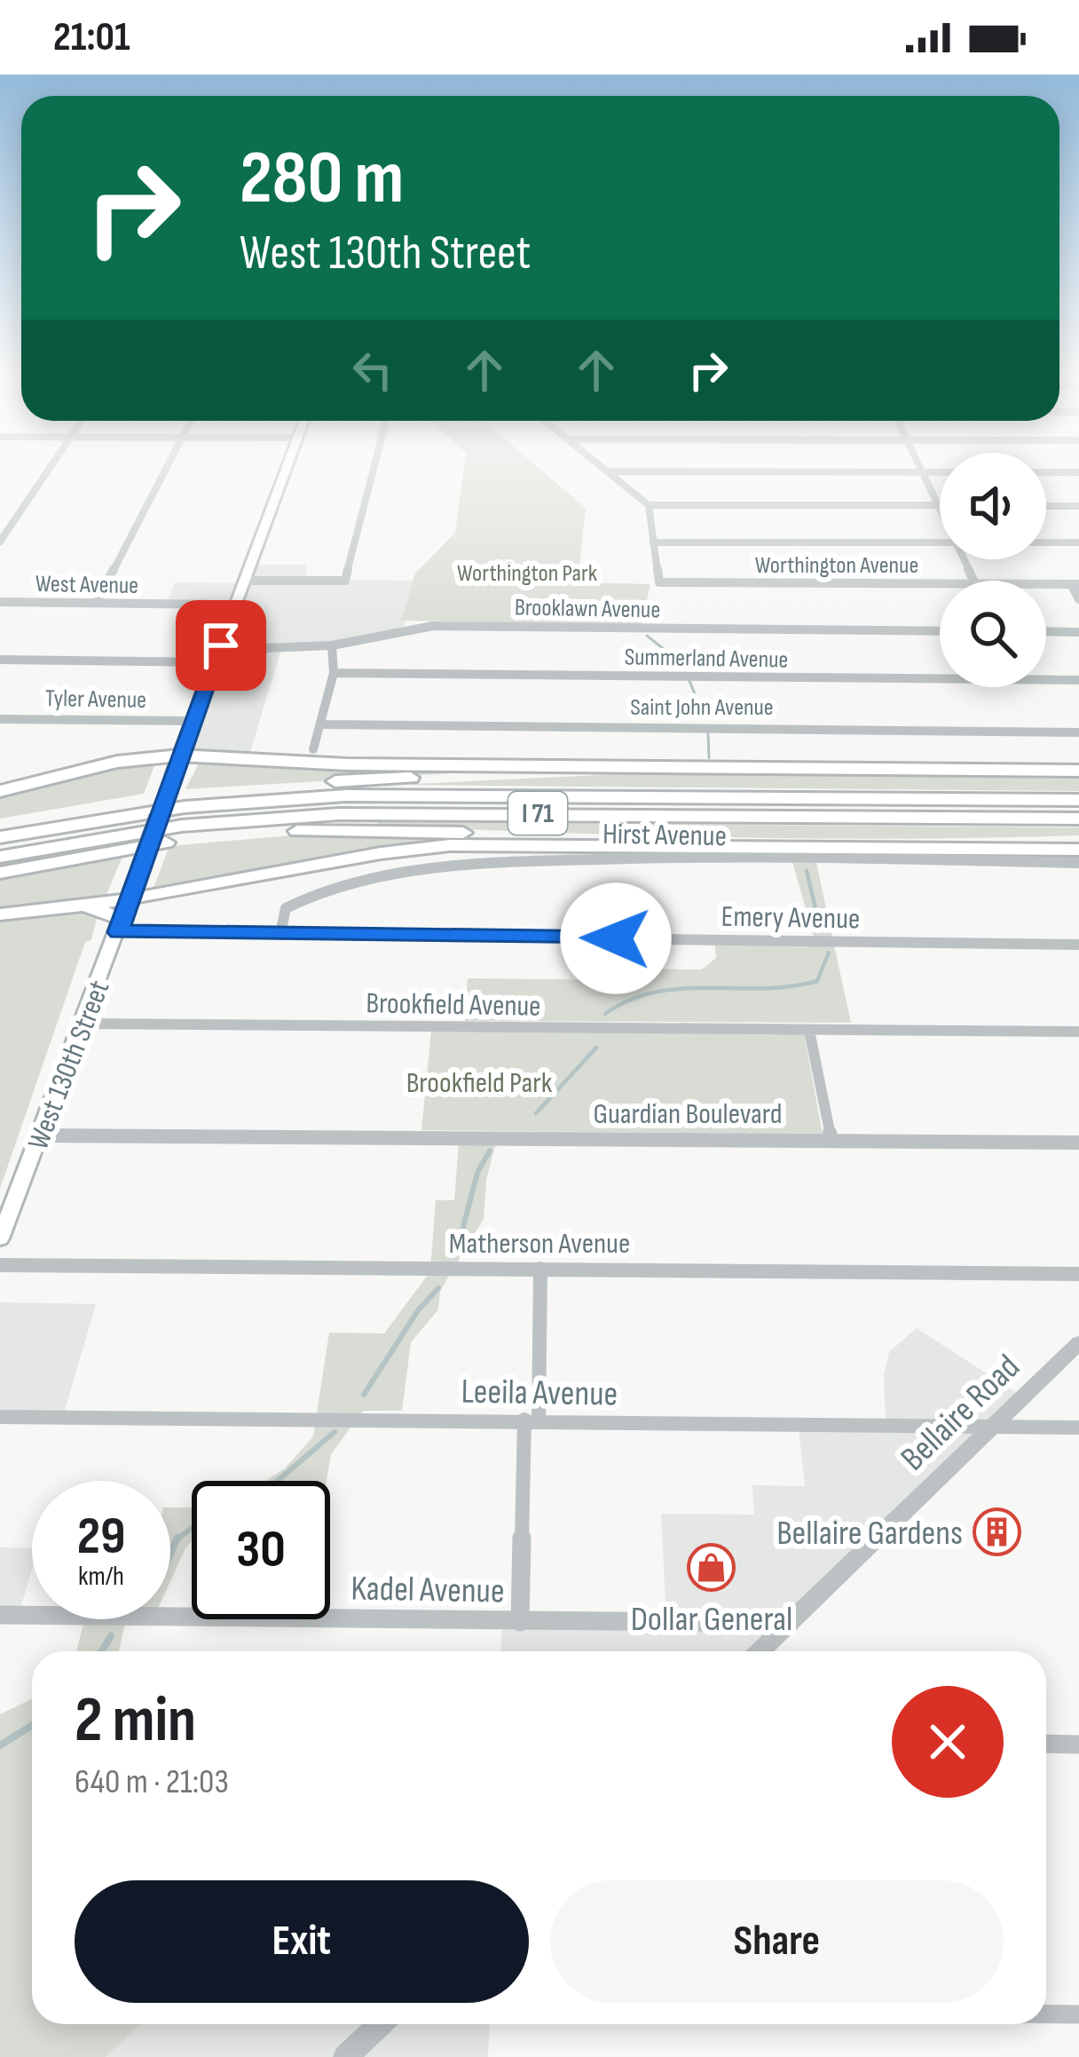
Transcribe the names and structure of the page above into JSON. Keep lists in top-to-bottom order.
{
  "streets": {
    "highway": ["I 71"],
    "main road": ["West 130th Street"],
    "street": [
      "Worthington Avenue",
      "West Avenue",
      "Brooklawn Avenue",
      "Summerland Avenue",
      "Tyler Avenue",
      "Saint John Avenue",
      "Hirst Avenue",
      "Emery Avenue",
      "Brookfield Avenue",
      "Guardian Boulevard",
      "Matherson Avenue",
      "Leeila Avenue",
      "Bellaire Road",
      "Kadel Avenue"
    ]
  },
  "crossings": [
    ["West Avenue", "West 130th Street"],
    ["Brooklawn Avenue", "West 130th Street"],
    ["Tyler Avenue", "West 130th Street"],
    ["Hirst Avenue", "Emery Avenue"],
    ["Emery Avenue", "West 130th Street"],
    ["Brookfield Avenue", "West 130th Street"],
    ["West 130th Street", "Guardian Boulevard"],
    ["Leeila Avenue", "Bellaire Road"],
    ["Bellaire Road", "Kadel Avenue"]
  ],
  "parks": ["Worthington Park", "Brookfield Park"],
  "places": {
    "building": ["Bellaire Gardens"],
    "shop": ["Dollar General"]
  },
  "page": {
    "status": "21:01",
    "turn": ["280 m", "West 130th Street"],
    "speed": "29 km/h",
    "limit": "30",
    "heading": ["2 min", "640 m · 21:03"],
    "buttons": ["Exit", "Share"]
  }
}
